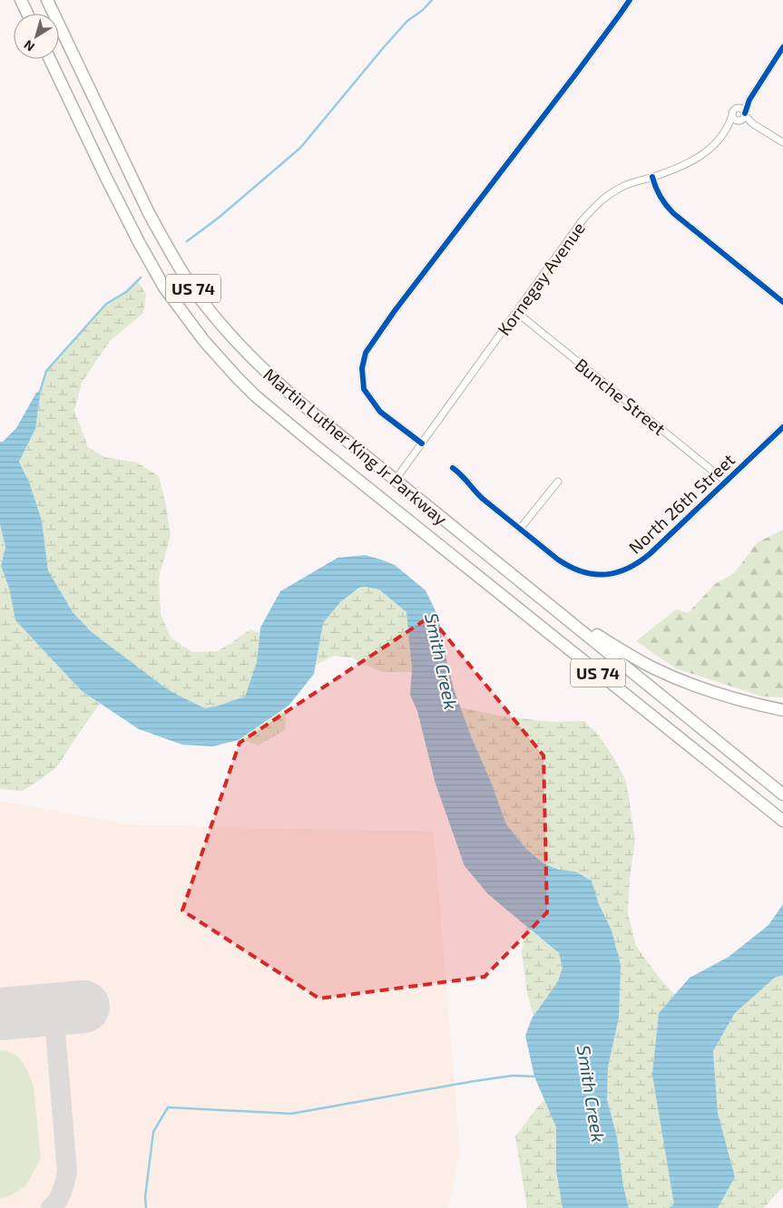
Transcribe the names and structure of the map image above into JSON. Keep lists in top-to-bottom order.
{
  "streets": {
    "highway": ["US 74", "Martin Luther King Jr Parkway"],
    "street": ["Kornegay Avenue", "Bunche Street", "North 26th Street"]
  },
  "crossings": [
    ["Kornegay Avenue", "Bunche Street"],
    ["Kornegay Avenue", "Martin Luther King Jr Parkway"],
    ["Bunche Street", "North 26th Street"]
  ],
  "water": ["Smith Creek"],
  "north": "bottom left"
}
